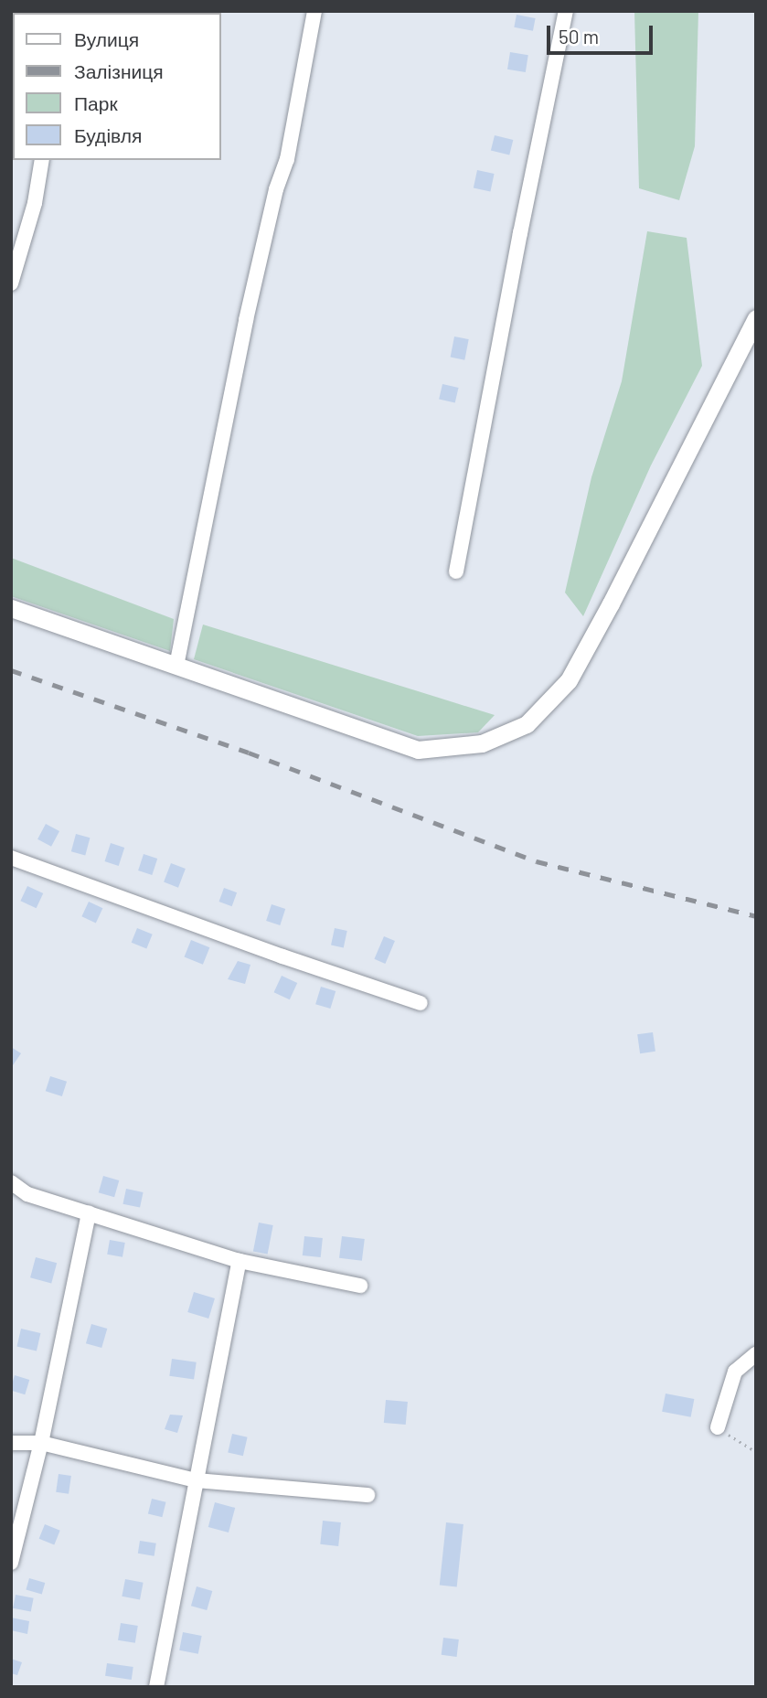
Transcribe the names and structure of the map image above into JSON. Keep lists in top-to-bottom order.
{
  "legend": [
    "Вулиця",
    "Залізниця",
    "Парк",
    "Будівля"
  ],
  "scale_bar": "50 m"
}
